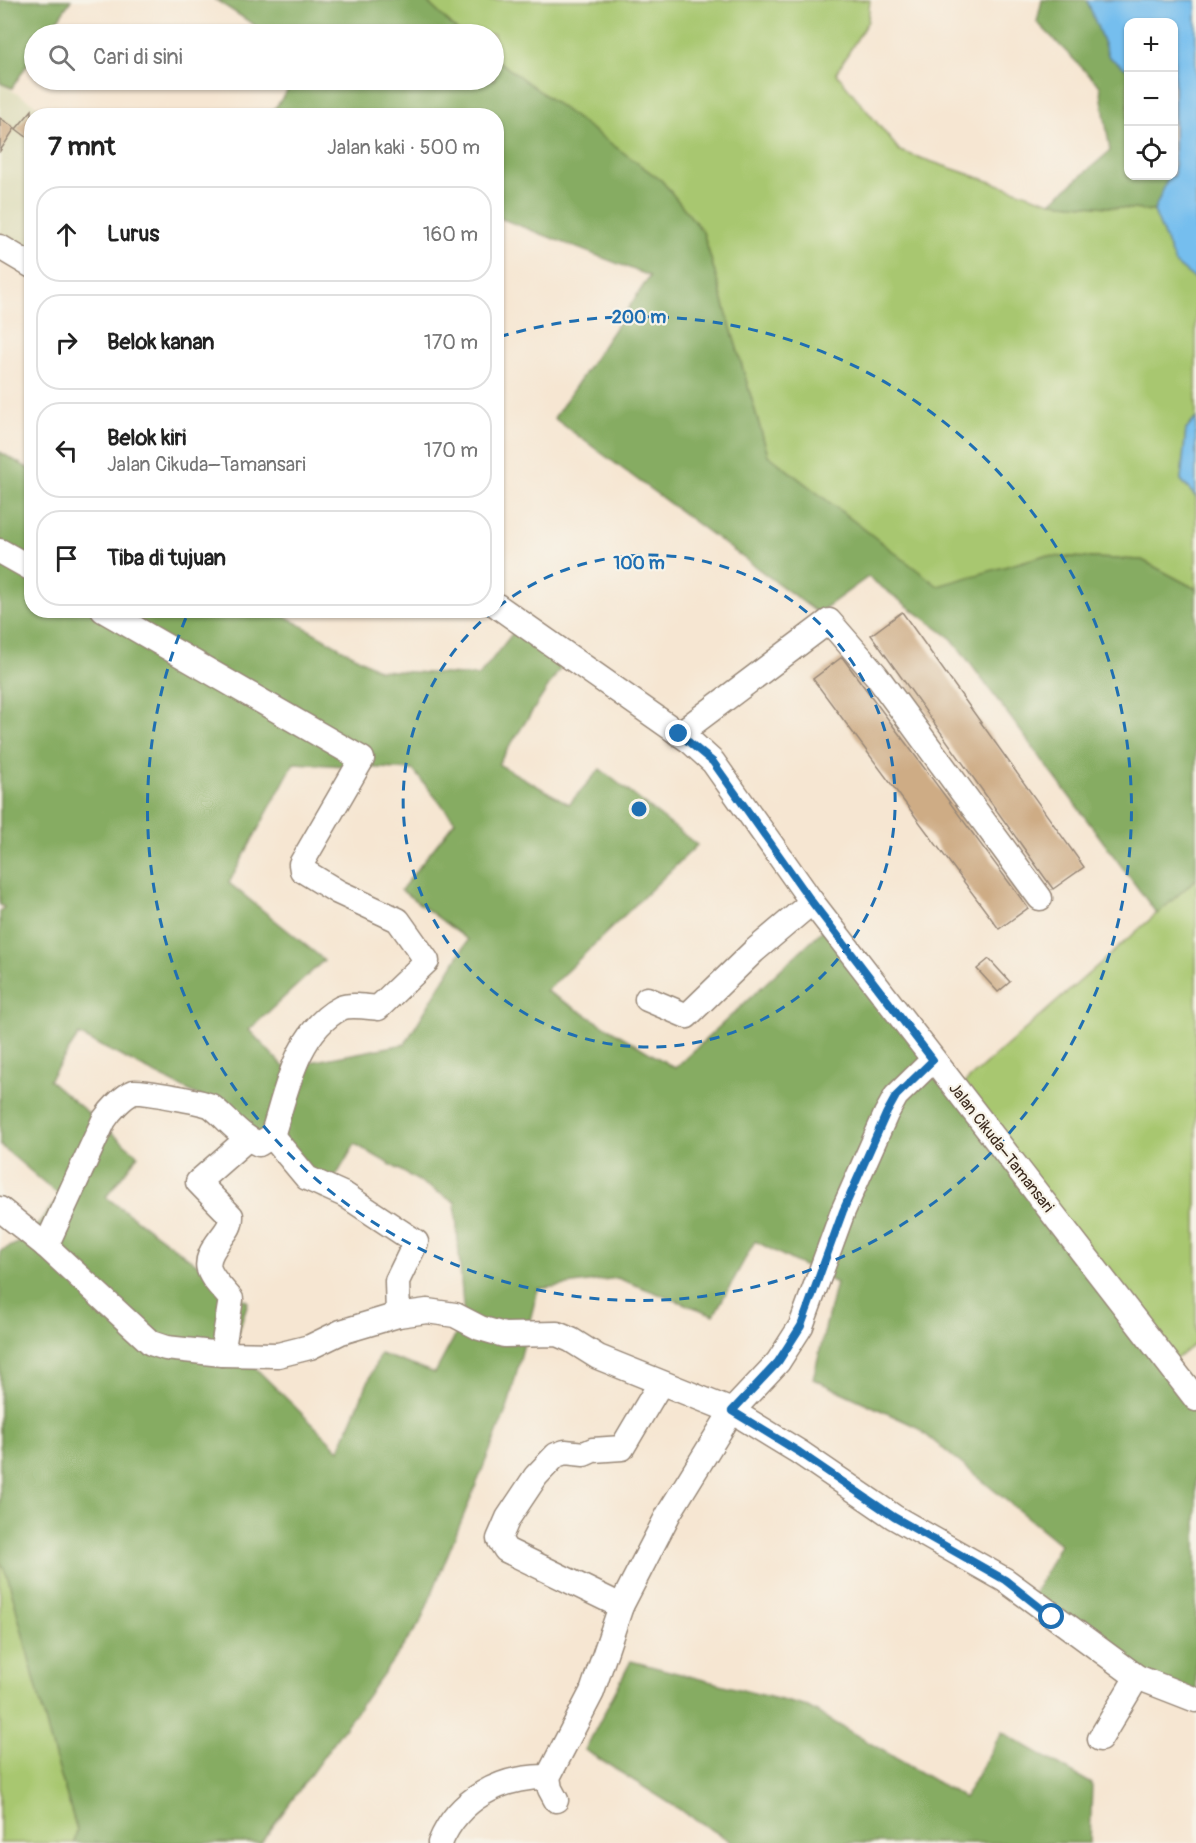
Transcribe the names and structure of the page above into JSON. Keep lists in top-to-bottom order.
{
  "streets": {
    "street": ["Jalan Cikuda–Tamansari"]
  },
  "page": {
    "map_buttons": ["+", "−"],
    "search": "Cari di sini",
    "heading": ["7 mnt", "Jalan kaki · 500 m"],
    "list": [
      ["Lurus", "160 m"],
      ["Belok kanan", "170 m"],
      ["Belok kiri", "Jalan Cikuda–Tamansari", "170 m"],
      "Tiba di tujuan"
    ]
  },
  "rings": ["200 m", "100 m"]
}
